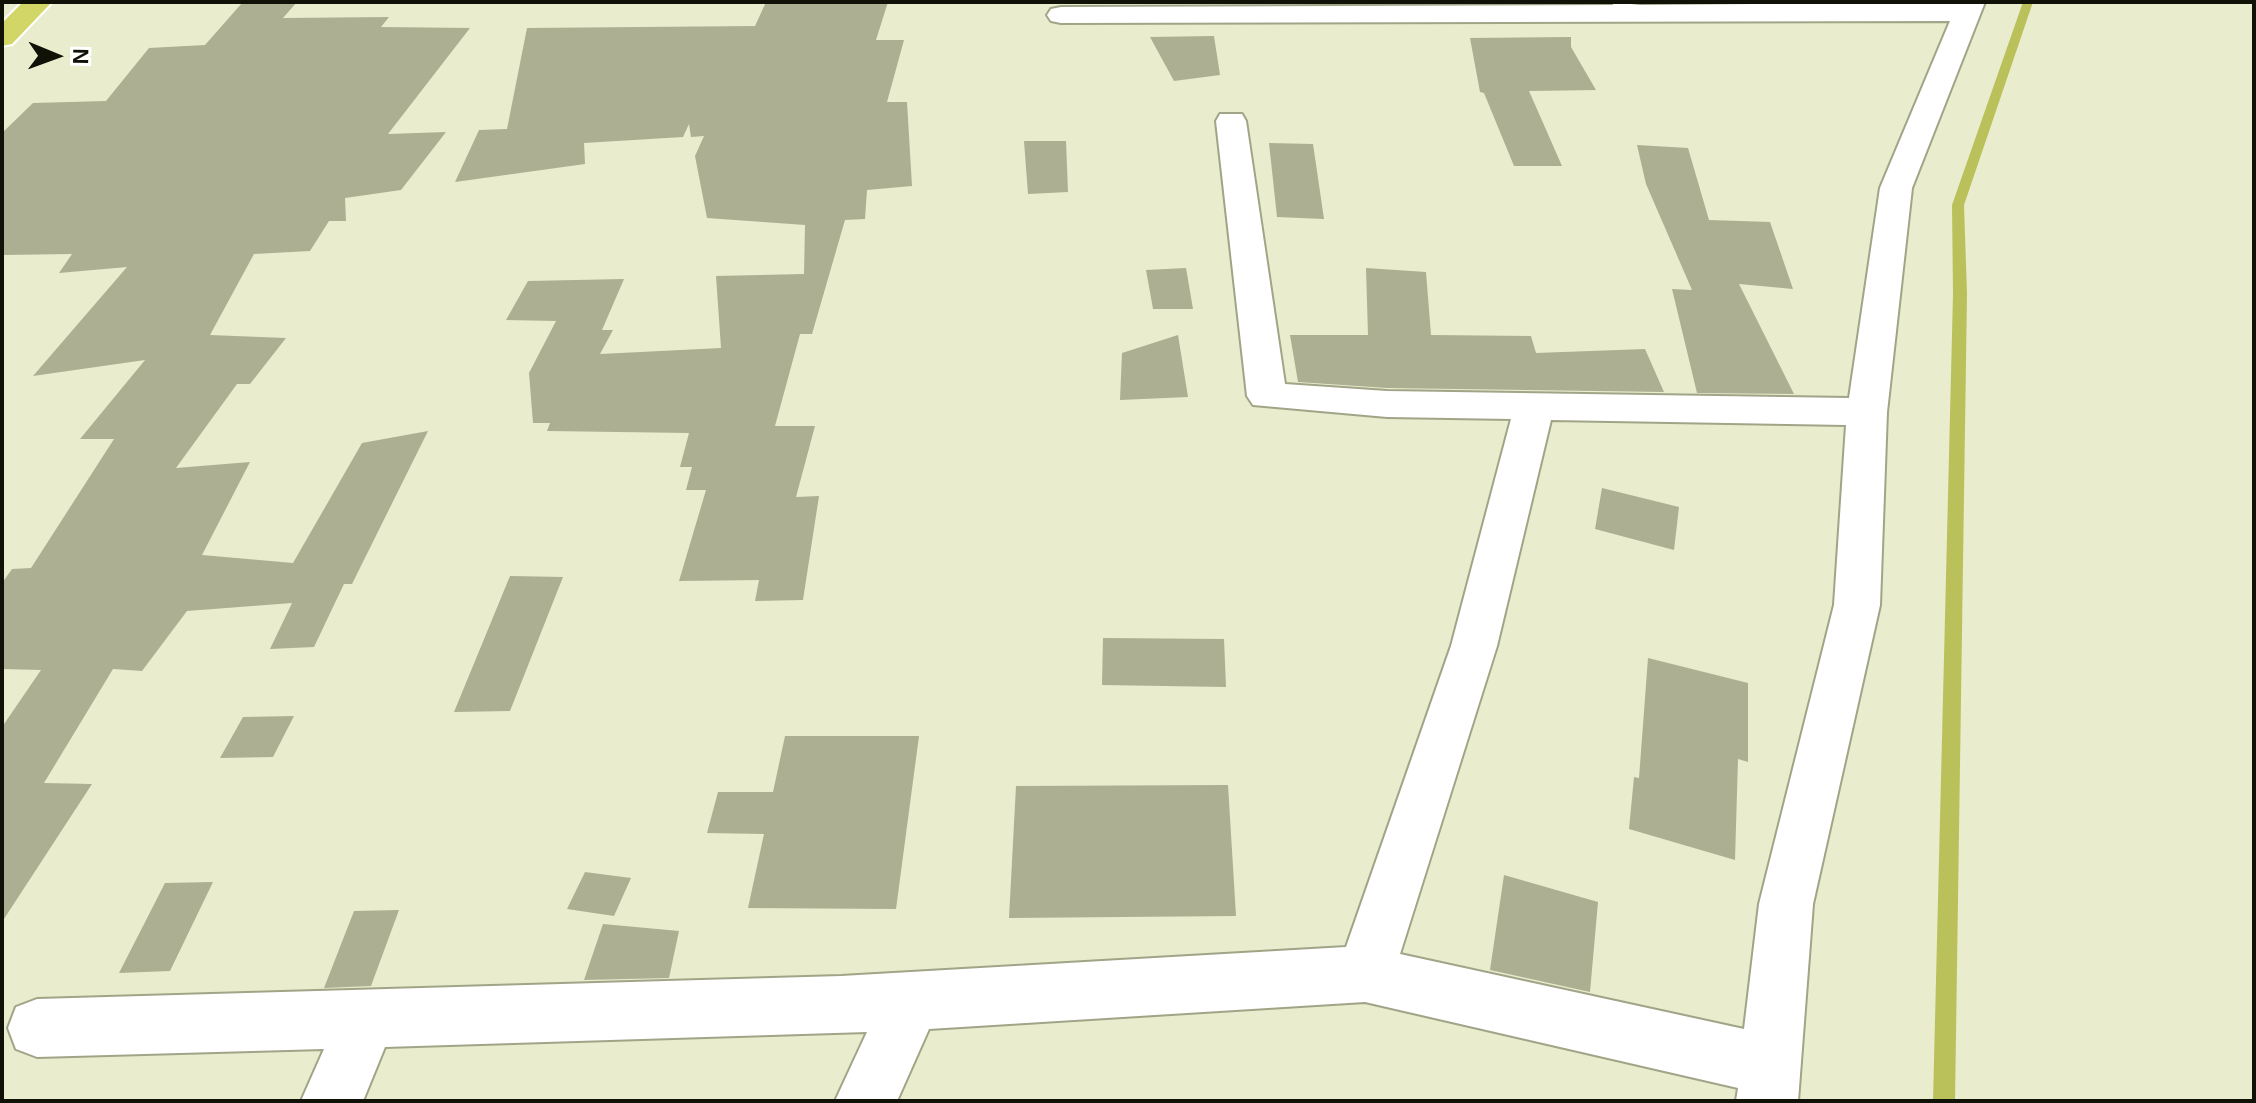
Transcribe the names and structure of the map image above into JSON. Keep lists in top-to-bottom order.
{
  "north": "right"
}
